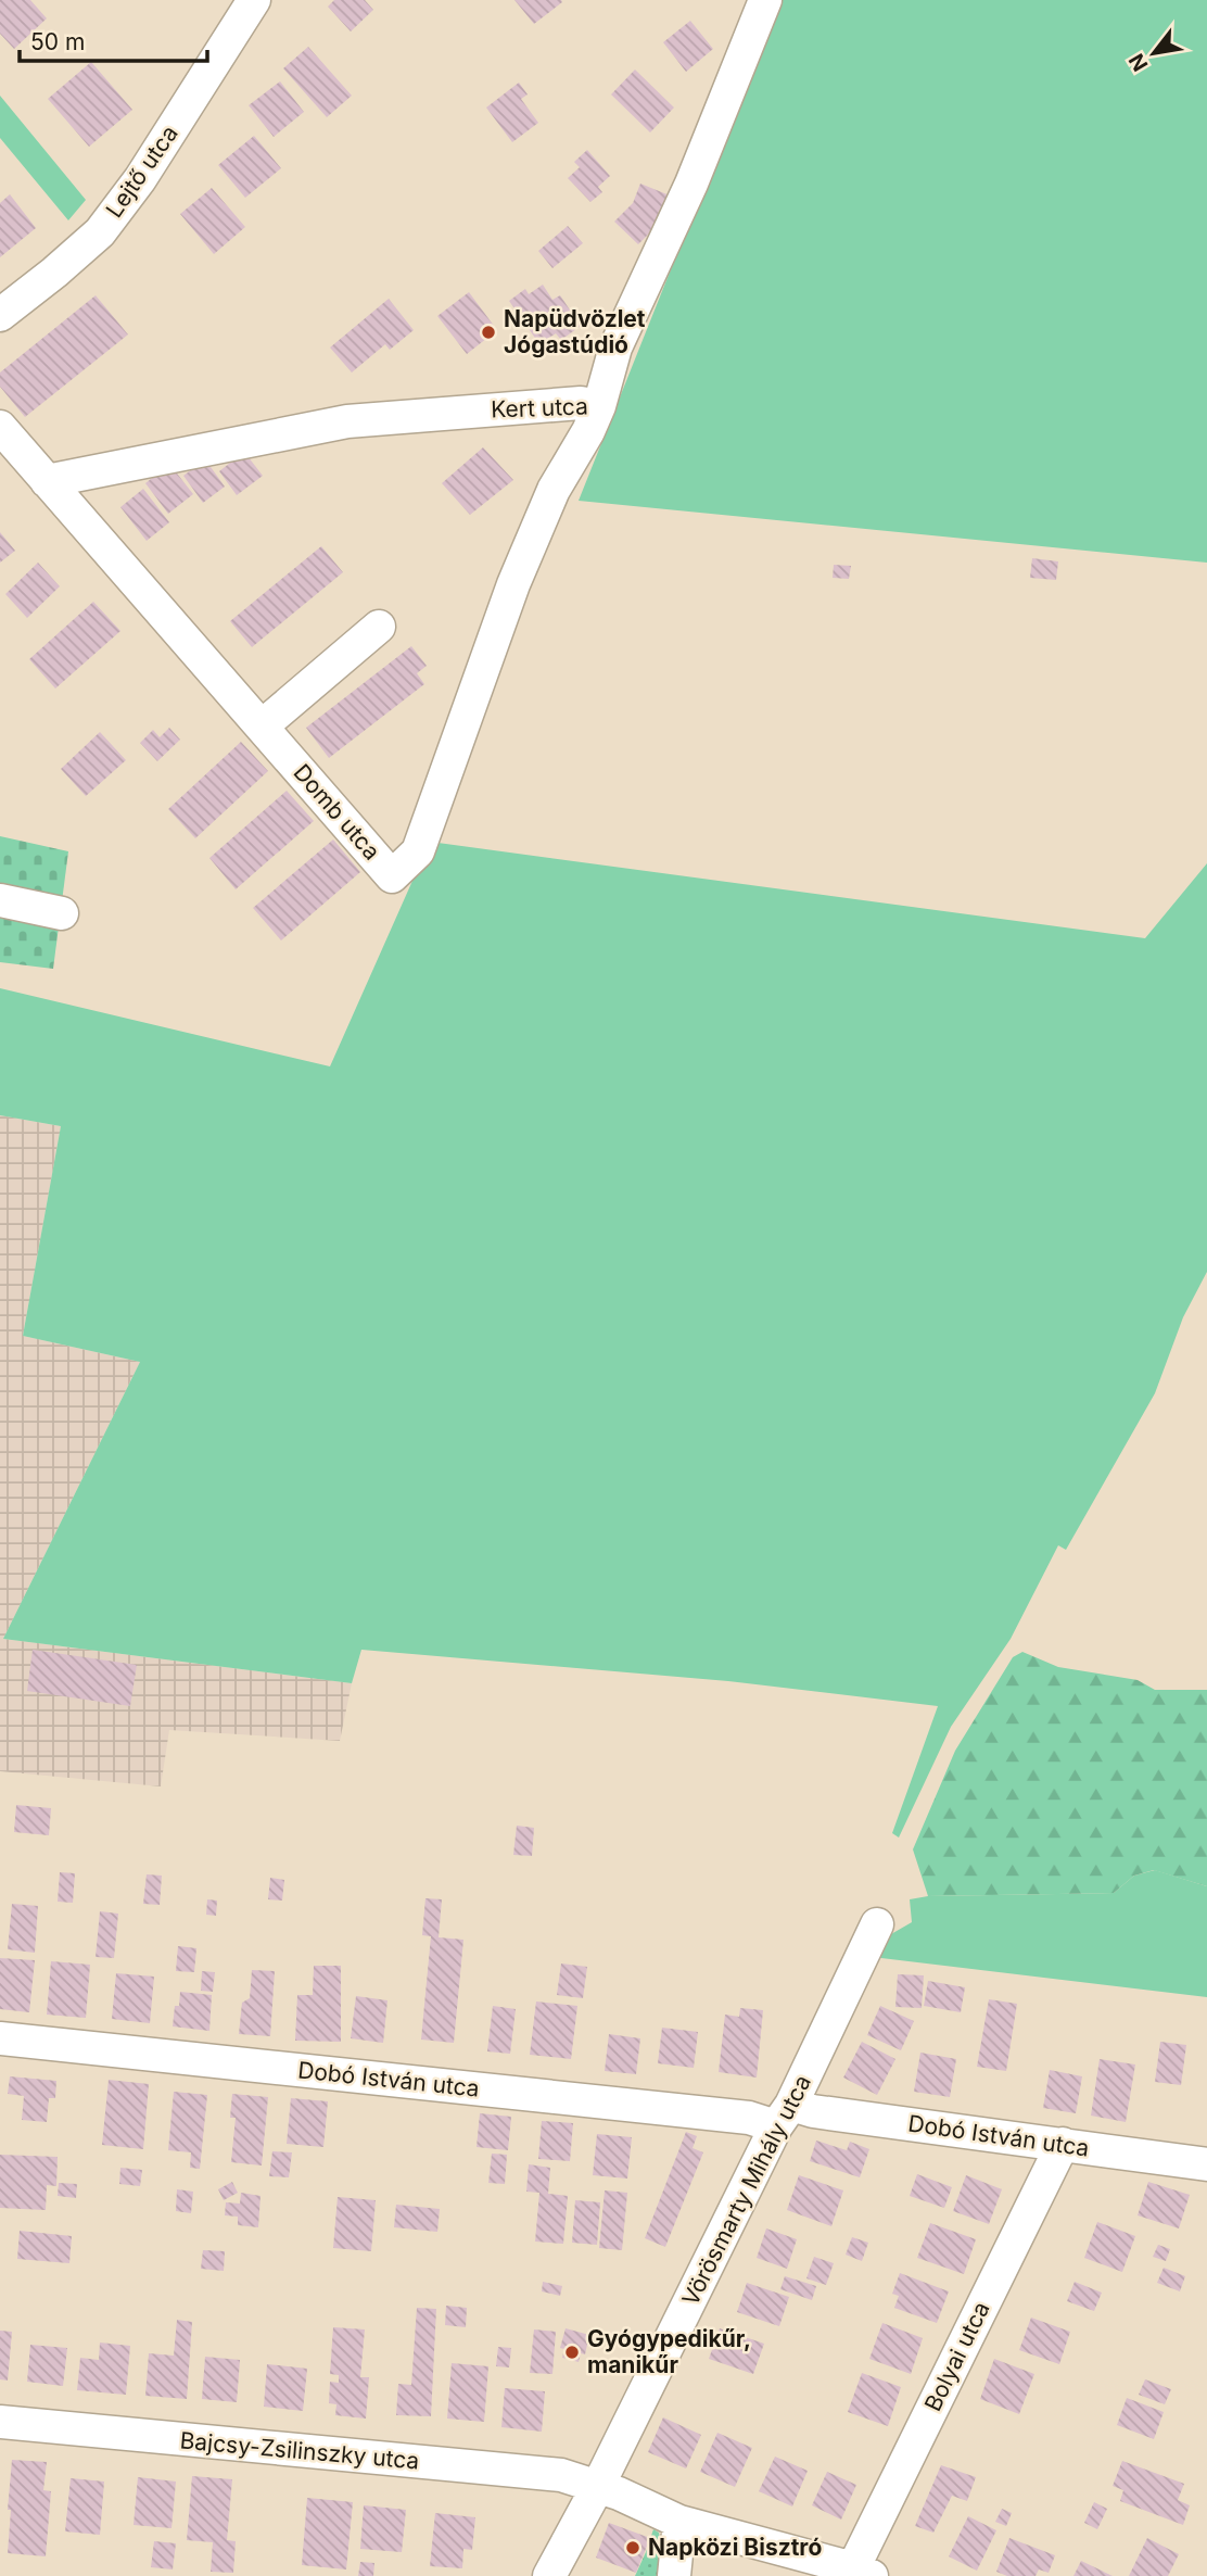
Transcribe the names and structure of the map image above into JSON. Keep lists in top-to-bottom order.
{
  "streets": {
    "street": [
      "Lejtő utca",
      "Kert utca",
      "Domb utca",
      "Dobó István utca",
      "Vörösmarty Mihály utca",
      "Bolyai utca",
      "Bajcsy-Zsilinszky utca"
    ]
  },
  "crossings": [
    ["Kert utca", "Domb utca"],
    ["Dobó István utca", "Vörösmarty Mihály utca"],
    ["Dobó István utca", "Bolyai utca"],
    ["Vörösmarty Mihály utca", "Bajcsy-Zsilinszky utca"],
    ["Bolyai utca", "Bajcsy-Zsilinszky utca"]
  ],
  "places": ["Napüdvözlet Jógastúdió", "Gyógypedikűr, manikűr", "Napközi Bisztró"],
  "scale_bar": "50 m",
  "north": "bottom left"
}
